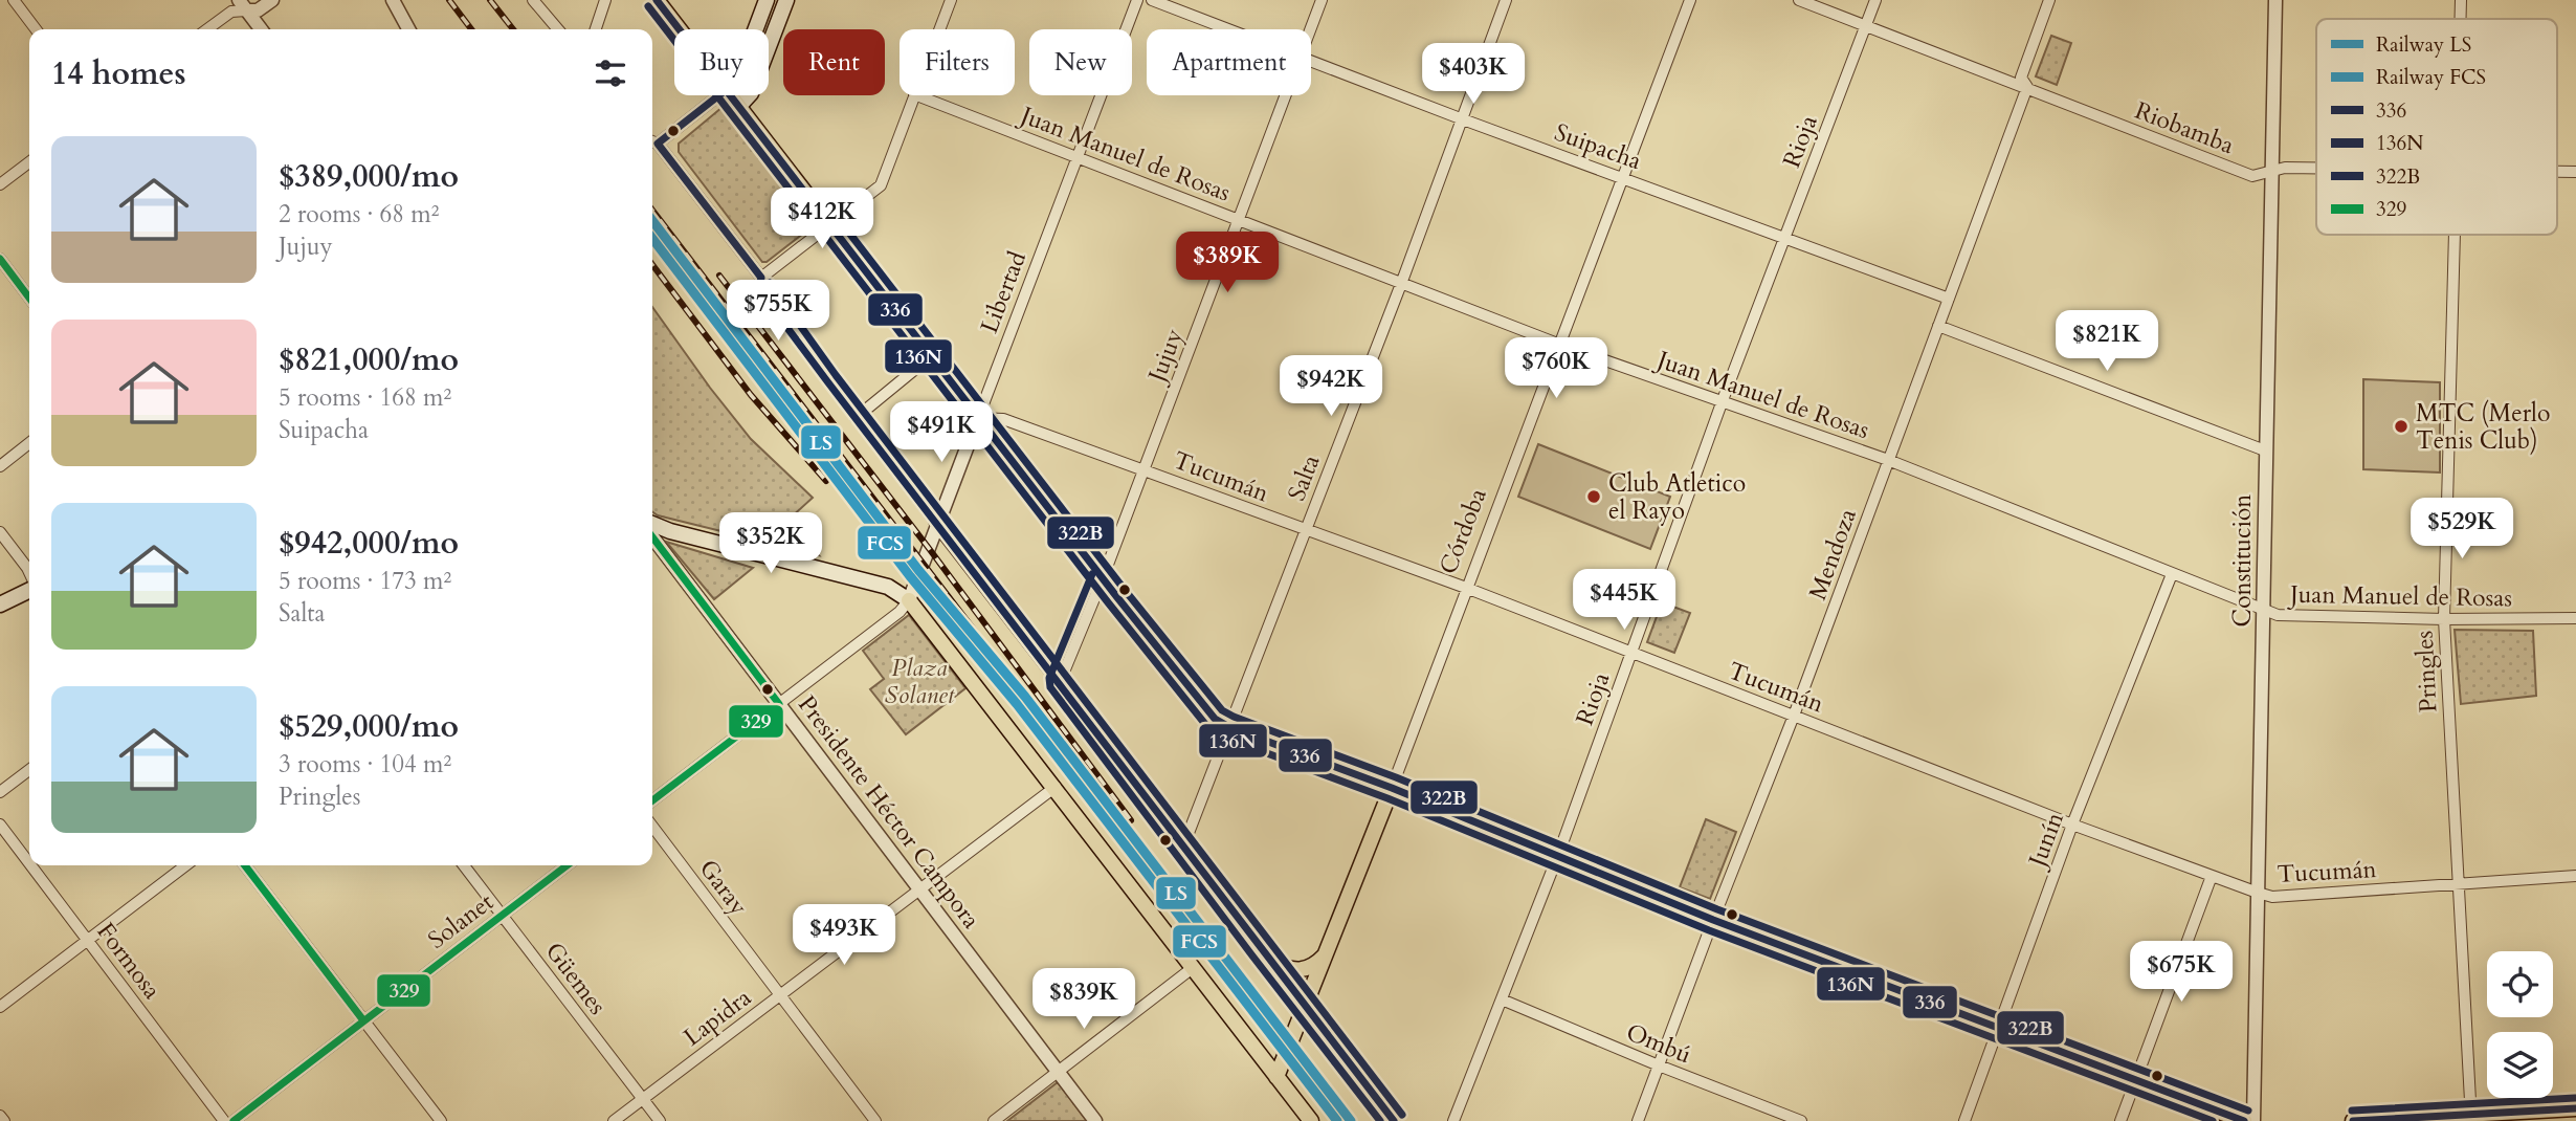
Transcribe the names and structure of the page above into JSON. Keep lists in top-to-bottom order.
{
  "streets": {
    "main road": ["Córdoba"],
    "street": [
      "Riobamba",
      "Rioja",
      "Suipacha",
      "Juan Manuel de Rosas",
      "Libertad",
      "Jujuy",
      "Tucumán",
      "Salta",
      "Mendoza",
      "Constitución",
      "Pringles",
      "Presidente Héctor Campora",
      "Junín",
      "Garay",
      "Solanet",
      "Formosa",
      "Güemes",
      "Lapidra",
      "Ombú"
    ]
  },
  "crossings": [
    ["Riobamba", "Rioja"],
    ["Riobamba", "Mendoza"],
    ["Riobamba", "Constitución"],
    ["Rioja", "Suipacha"],
    ["Rioja", "Juan Manuel de Rosas"],
    ["Rioja", "Tucumán"],
    ["Rioja", "Ombú"],
    ["Suipacha", "Salta"],
    ["Suipacha", "Córdoba"],
    ["Suipacha", "Mendoza"],
    ["Juan Manuel de Rosas", "Libertad"],
    ["Juan Manuel de Rosas", "Jujuy"],
    ["Juan Manuel de Rosas", "Salta"],
    ["Juan Manuel de Rosas", "Córdoba"],
    ["Juan Manuel de Rosas", "Mendoza"],
    ["Juan Manuel de Rosas", "Constitución"],
    ["Juan Manuel de Rosas", "Pringles"],
    ["Juan Manuel de Rosas", "Junín"],
    ["Libertad", "Tucumán"],
    ["Jujuy", "Tucumán"],
    ["Tucumán", "Salta"],
    ["Tucumán", "Córdoba"],
    ["Tucumán", "Mendoza"],
    ["Tucumán", "Constitución"],
    ["Tucumán", "Pringles"],
    ["Tucumán", "Junín"],
    ["Mendoza", "Ombú"],
    ["Presidente Héctor Campora", "Lapidra"],
    ["Garay", "Lapidra"],
    ["Solanet", "Güemes"],
    ["Güemes", "Lapidra"]
  ],
  "parks": ["Plaza Solanet"],
  "places": ["MTC (Merlo Tenis Club)", "Club Atletico el Rayo"],
  "lines": [
    "transit line 336",
    "transit line 136N",
    "transit line 322B",
    "rail line LS",
    "rail line FCS",
    "transit line 329"
  ],
  "legend": [
    "Railway LS",
    "Railway FCS",
    "336",
    "136N",
    "322B",
    "329"
  ],
  "page": {
    "chip": [
      "Buy",
      "Rent",
      "Filters",
      "New",
      "Apartment"
    ],
    "heading": "14 homes",
    "price": [
      "$403K",
      "$412K",
      "$389K",
      "$755K",
      "$821K",
      "$760K",
      "$942K",
      "$491K",
      "$529K",
      "$352K",
      "$445K",
      "$493K",
      "$675K",
      "$839K"
    ],
    "list": [
      {
        "name": "$389,000/mo",
        "note": "2 rooms · 68 m² · Jujuy"
      },
      {
        "name": "$821,000/mo",
        "note": "5 rooms · 168 m² · Suipacha"
      },
      {
        "name": "$942,000/mo",
        "note": "5 rooms · 173 m² · Salta"
      },
      {
        "name": "$529,000/mo",
        "note": "3 rooms · 104 m² · Pringles"
      }
    ]
  }
}
